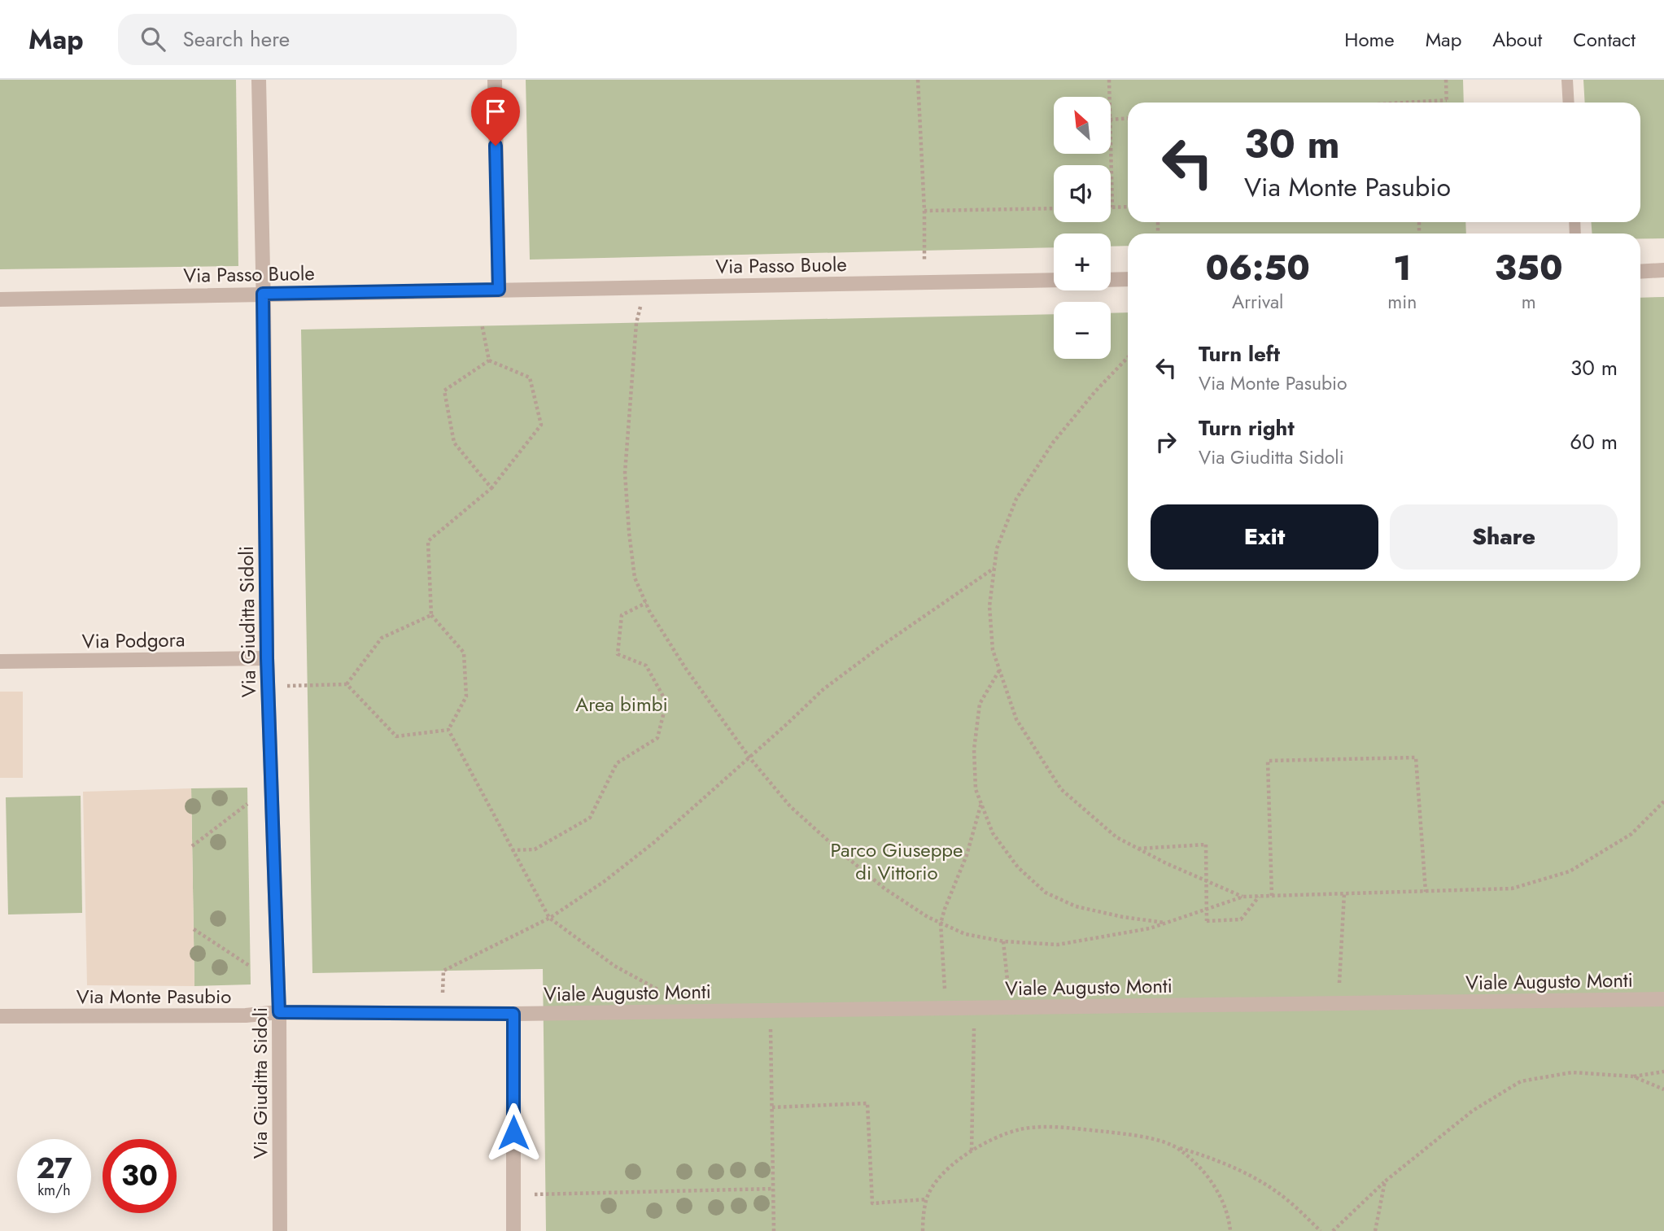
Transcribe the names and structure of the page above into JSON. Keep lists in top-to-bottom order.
{
  "streets": {
    "street": [
      "Via Passo Buole",
      "Via Giuditta Sidoli",
      "Via Podgora",
      "Viale Augusto Monti",
      "Via Monte Pasubio"
    ]
  },
  "crossings": [
    ["Via Passo Buole", "Via Giuditta Sidoli"],
    ["Via Giuditta Sidoli", "Via Podgora"],
    ["Via Giuditta Sidoli", "Via Monte Pasubio"],
    ["Viale Augusto Monti", "Via Monte Pasubio"]
  ],
  "parks": ["Area bimbi", "Parco Giuseppe di Vittorio"],
  "north": "top left",
  "page": {
    "header": "Map",
    "search": "Search here",
    "nav": [
      "Home",
      "Map",
      "About",
      "Contact"
    ],
    "map_buttons": ["+", "−"],
    "turn": ["30 m", "Via Monte Pasubio"],
    "eta": [
      "06:50",
      "Arrival",
      "1",
      "min",
      "350",
      "m"
    ],
    "list": [
      {
        "name": "Turn left",
        "note": "Via Monte Pasubio",
        "value": "30 m"
      },
      {
        "name": "Turn right",
        "note": "Via Giuditta Sidoli",
        "value": "60 m"
      }
    ],
    "buttons": ["Exit", "Share"],
    "speed": "27 km/h",
    "limit": "30"
  }
}
